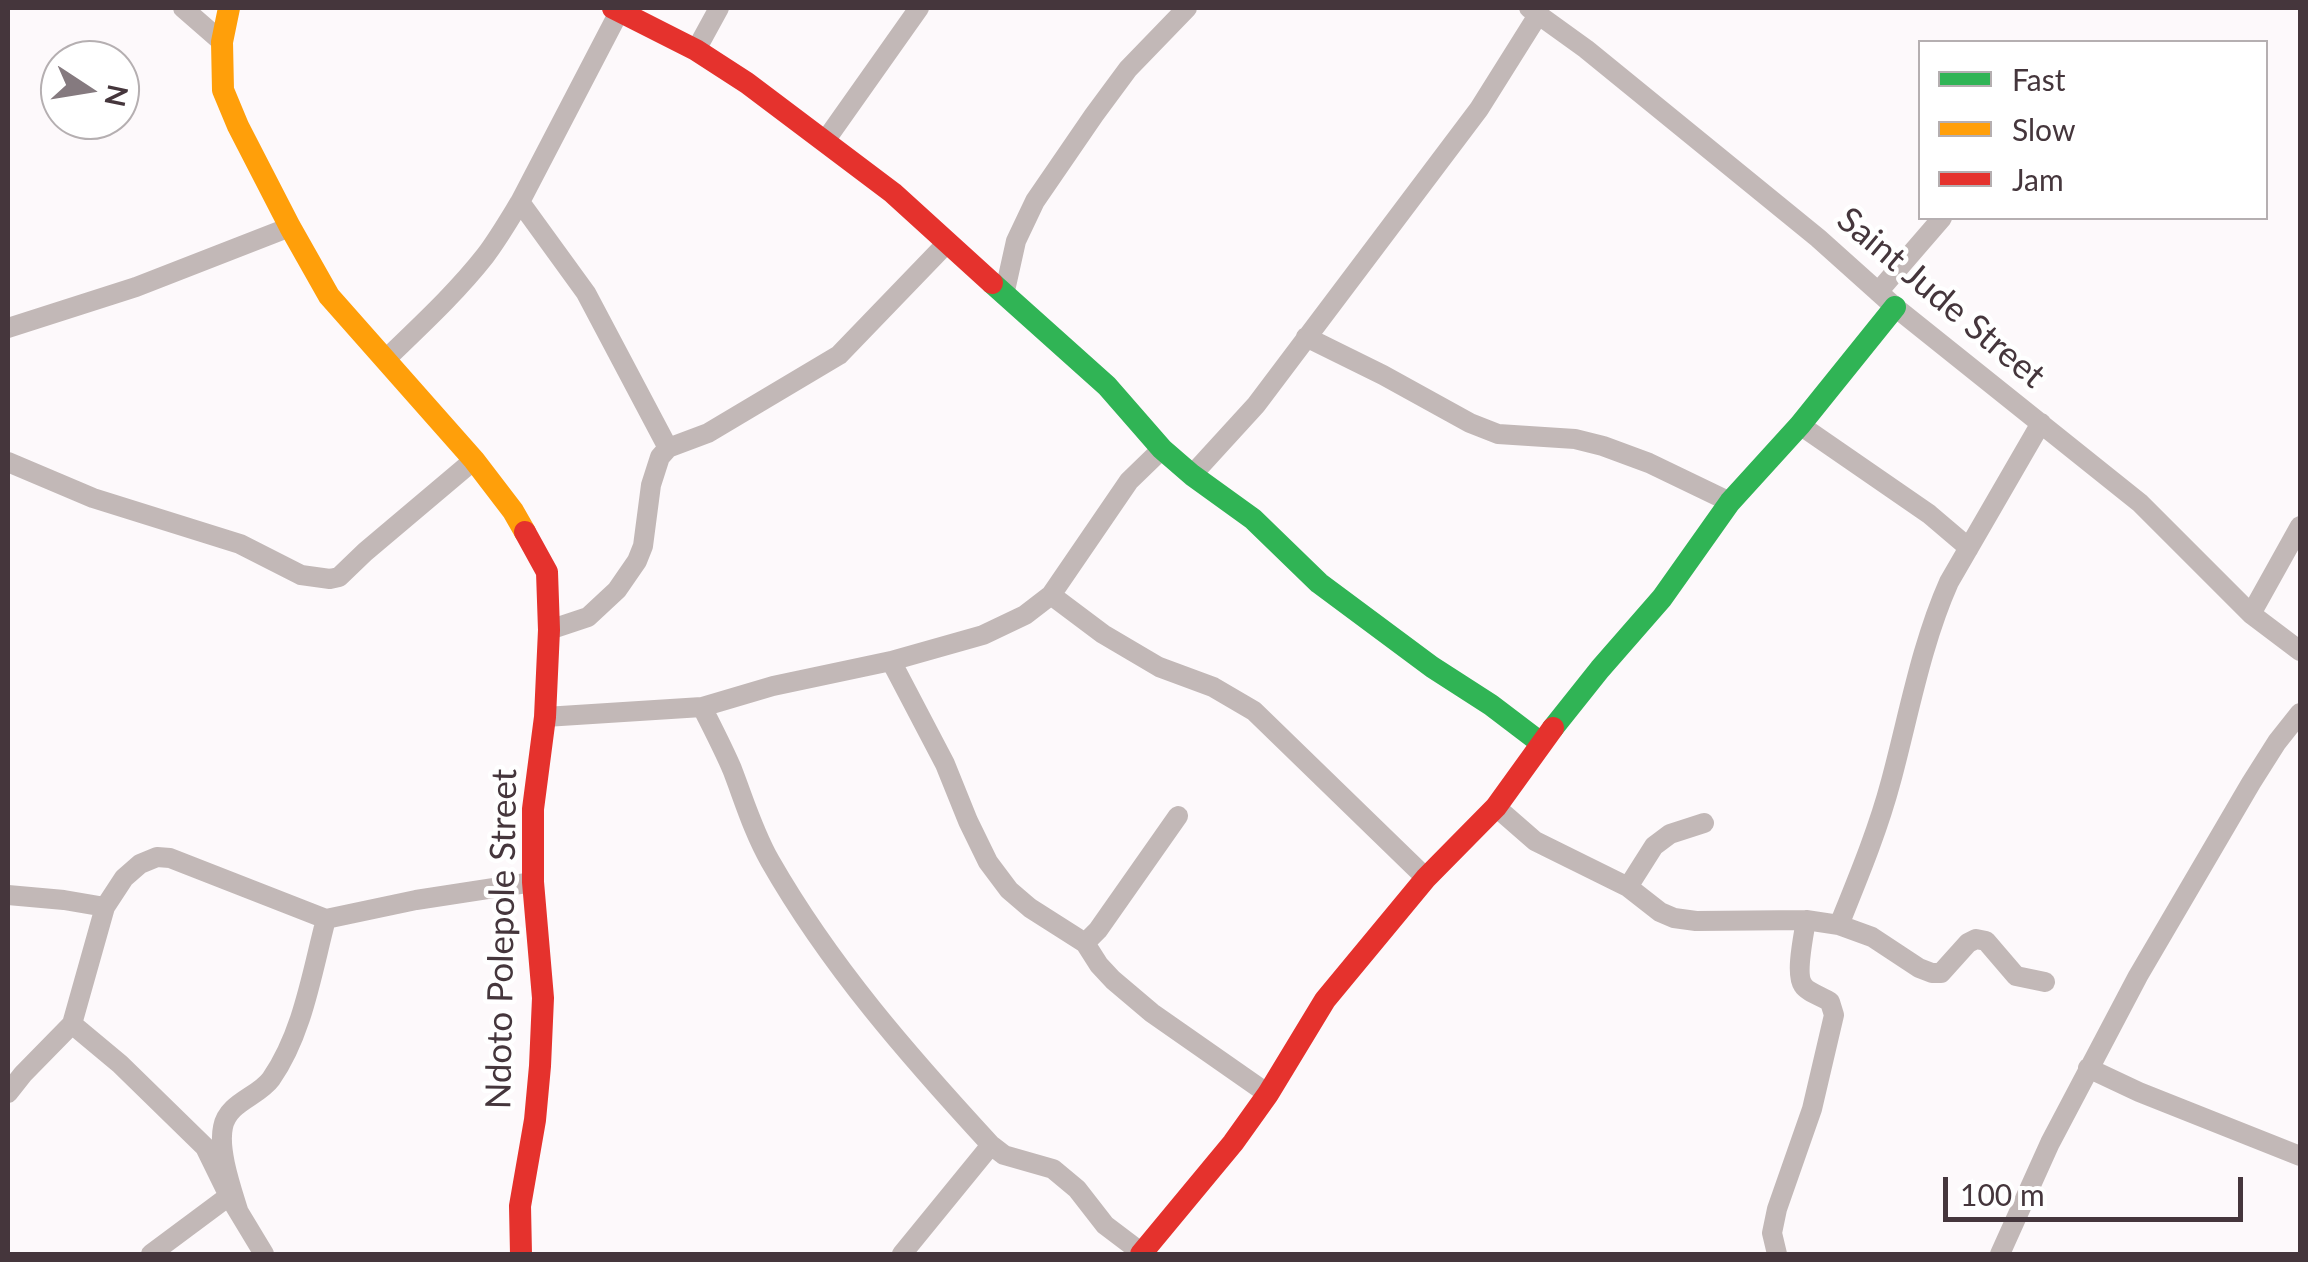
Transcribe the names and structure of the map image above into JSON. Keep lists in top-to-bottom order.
{
  "streets": {
    "street": ["Saint Jude Street", "Ndoto Polepole Street"]
  },
  "legend": ["Fast", "Slow", "Jam"],
  "scale_bar": "100 m",
  "north": "right"
}
